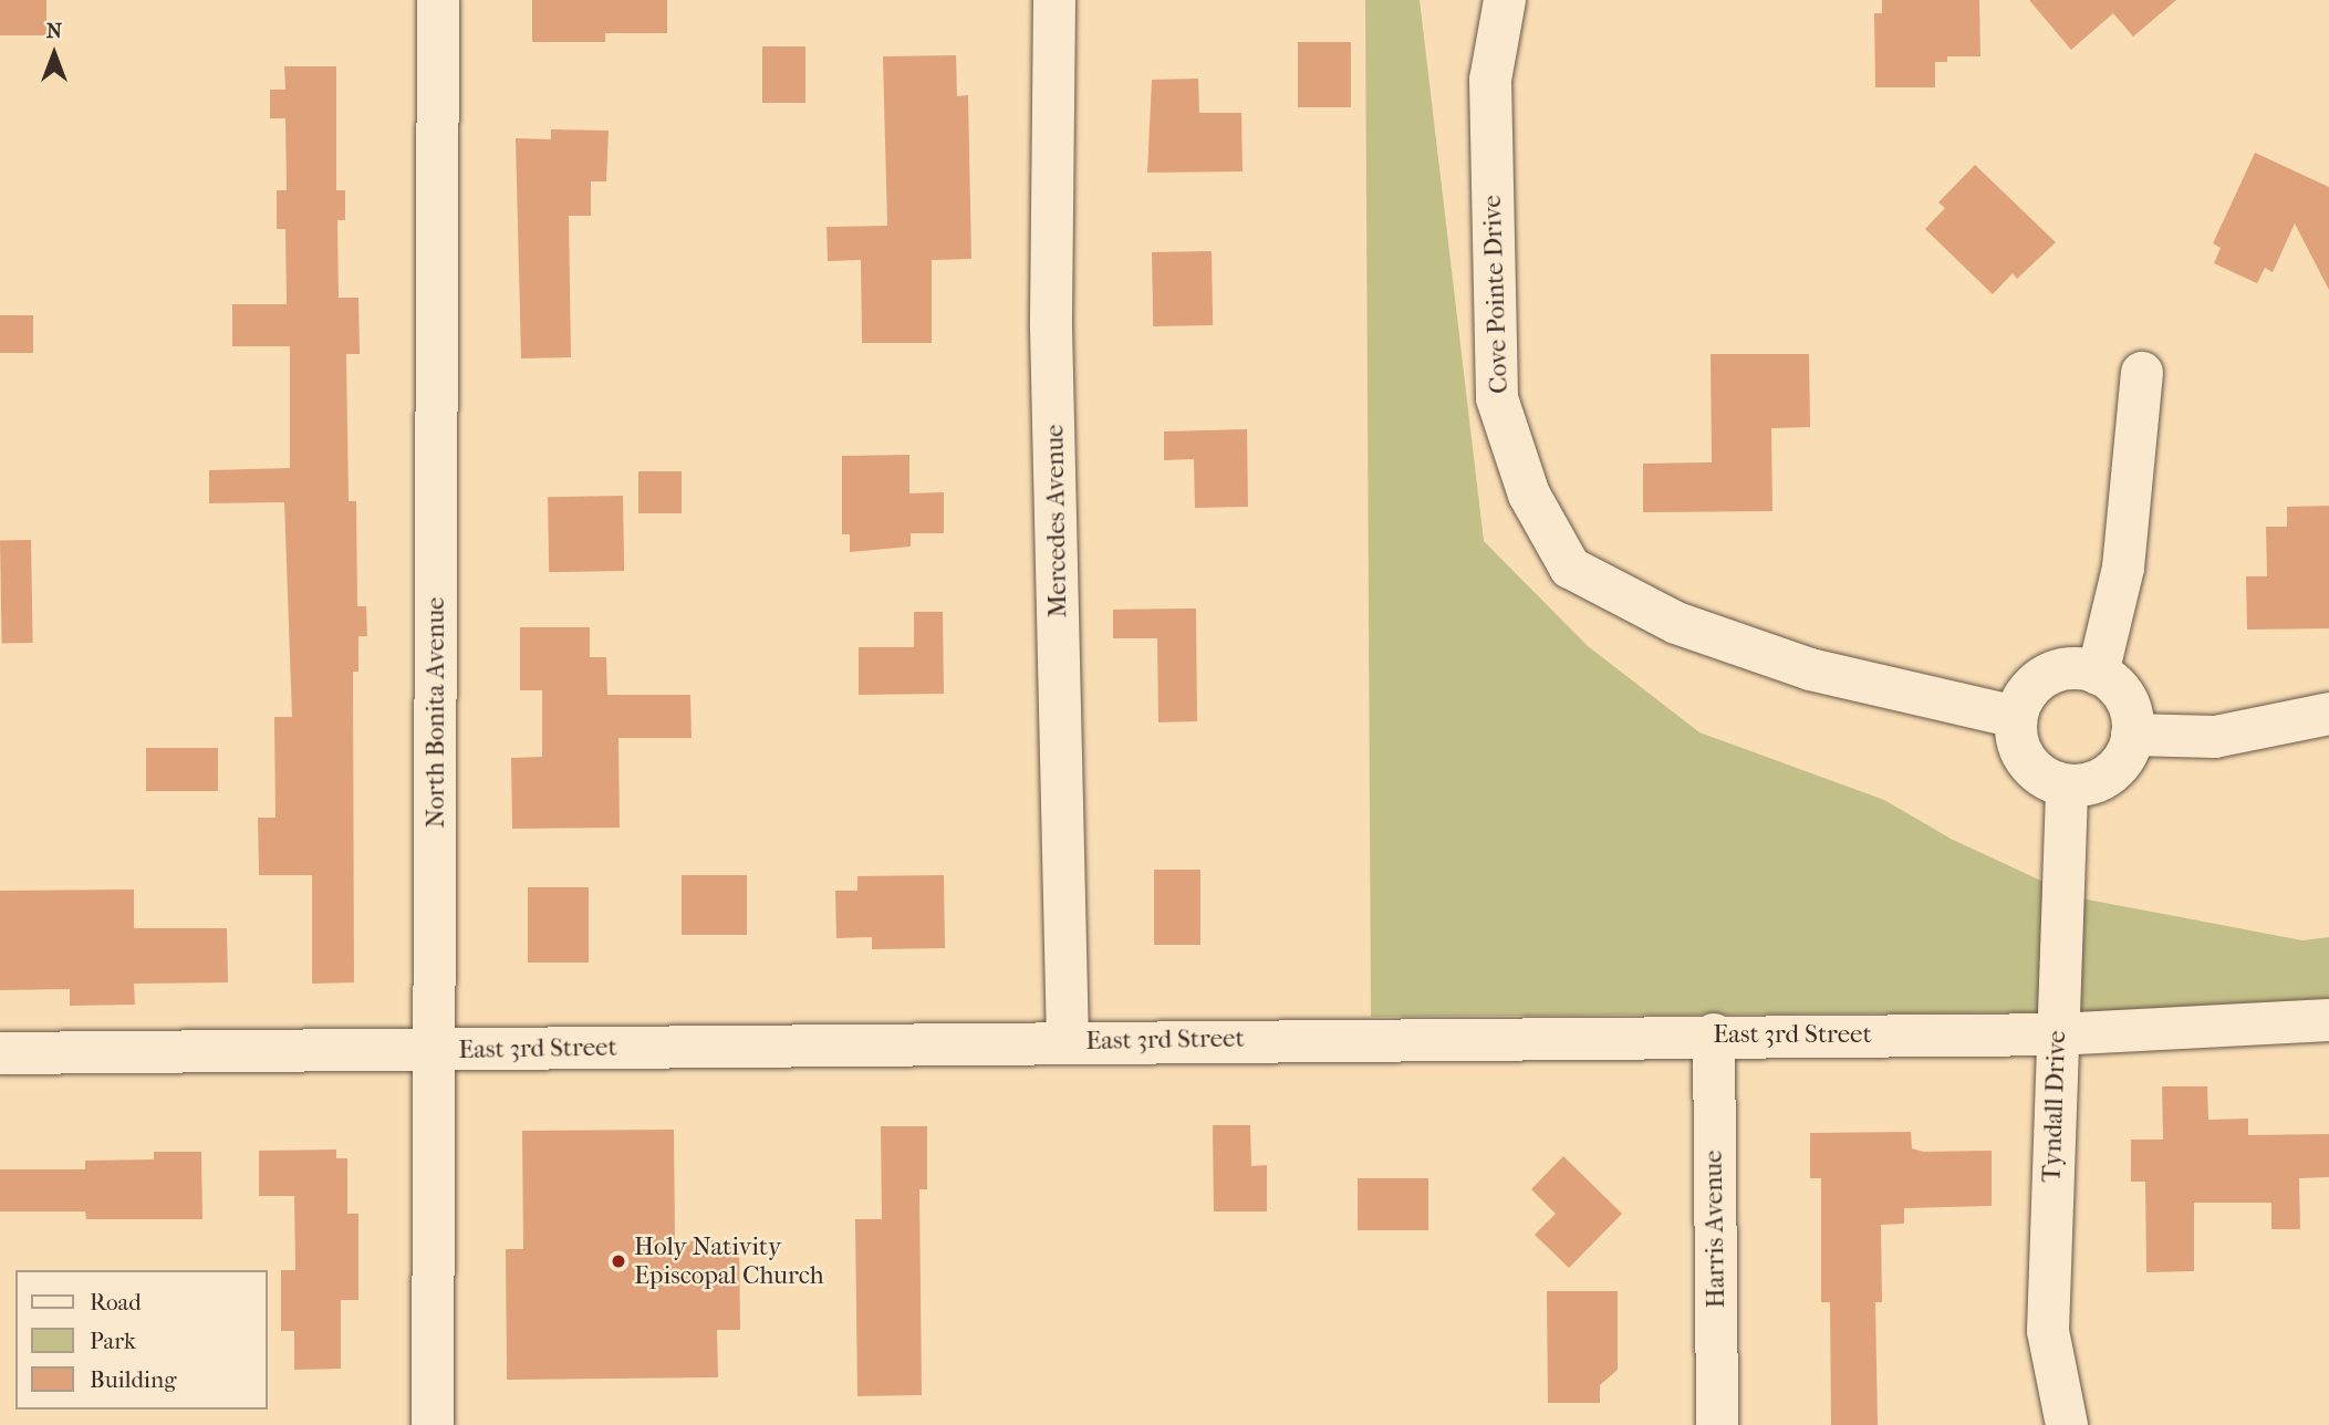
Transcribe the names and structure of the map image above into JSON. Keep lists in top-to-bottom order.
{
  "streets": {
    "street": [
      "Cove Pointe Drive",
      "Mercedes Avenue",
      "North Bonita Avenue",
      "East 3rd Street",
      "Tyndall Drive",
      "Harris Avenue"
    ]
  },
  "crossings": [
    ["Cove Pointe Drive", "Tyndall Drive"],
    ["Mercedes Avenue", "East 3rd Street"],
    ["North Bonita Avenue", "East 3rd Street"],
    ["East 3rd Street", "Tyndall Drive"],
    ["East 3rd Street", "Harris Avenue"]
  ],
  "places": ["Holy Nativity Episcopal Church"],
  "legend": ["Road", "Park", "Building"],
  "north": "top"
}
